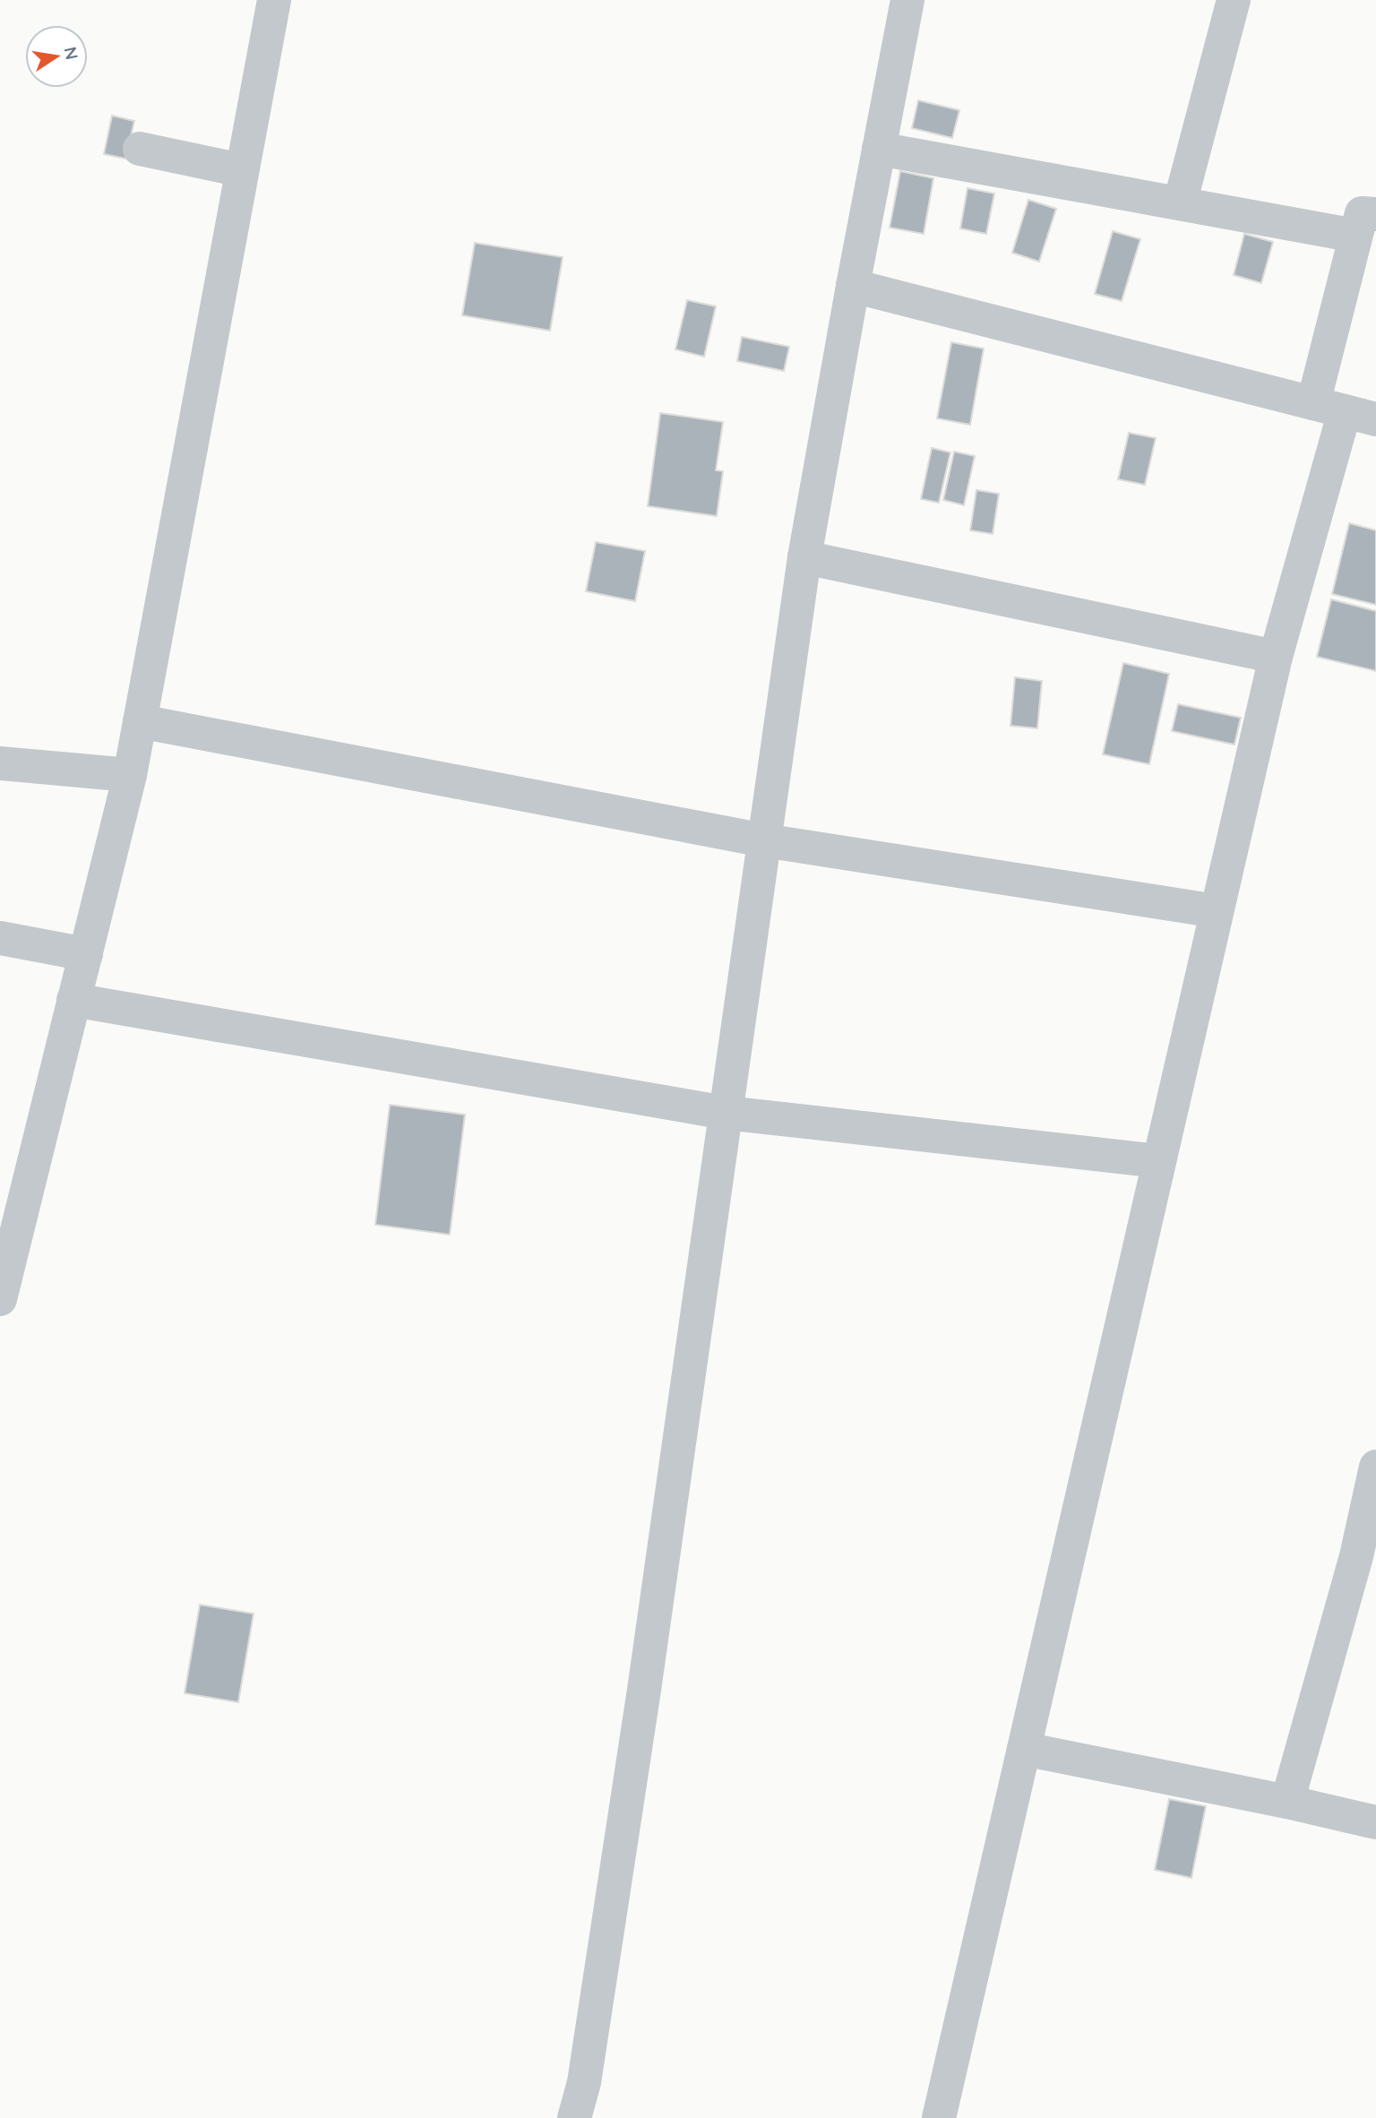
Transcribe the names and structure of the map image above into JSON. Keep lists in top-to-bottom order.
{
  "north": "right"
}
